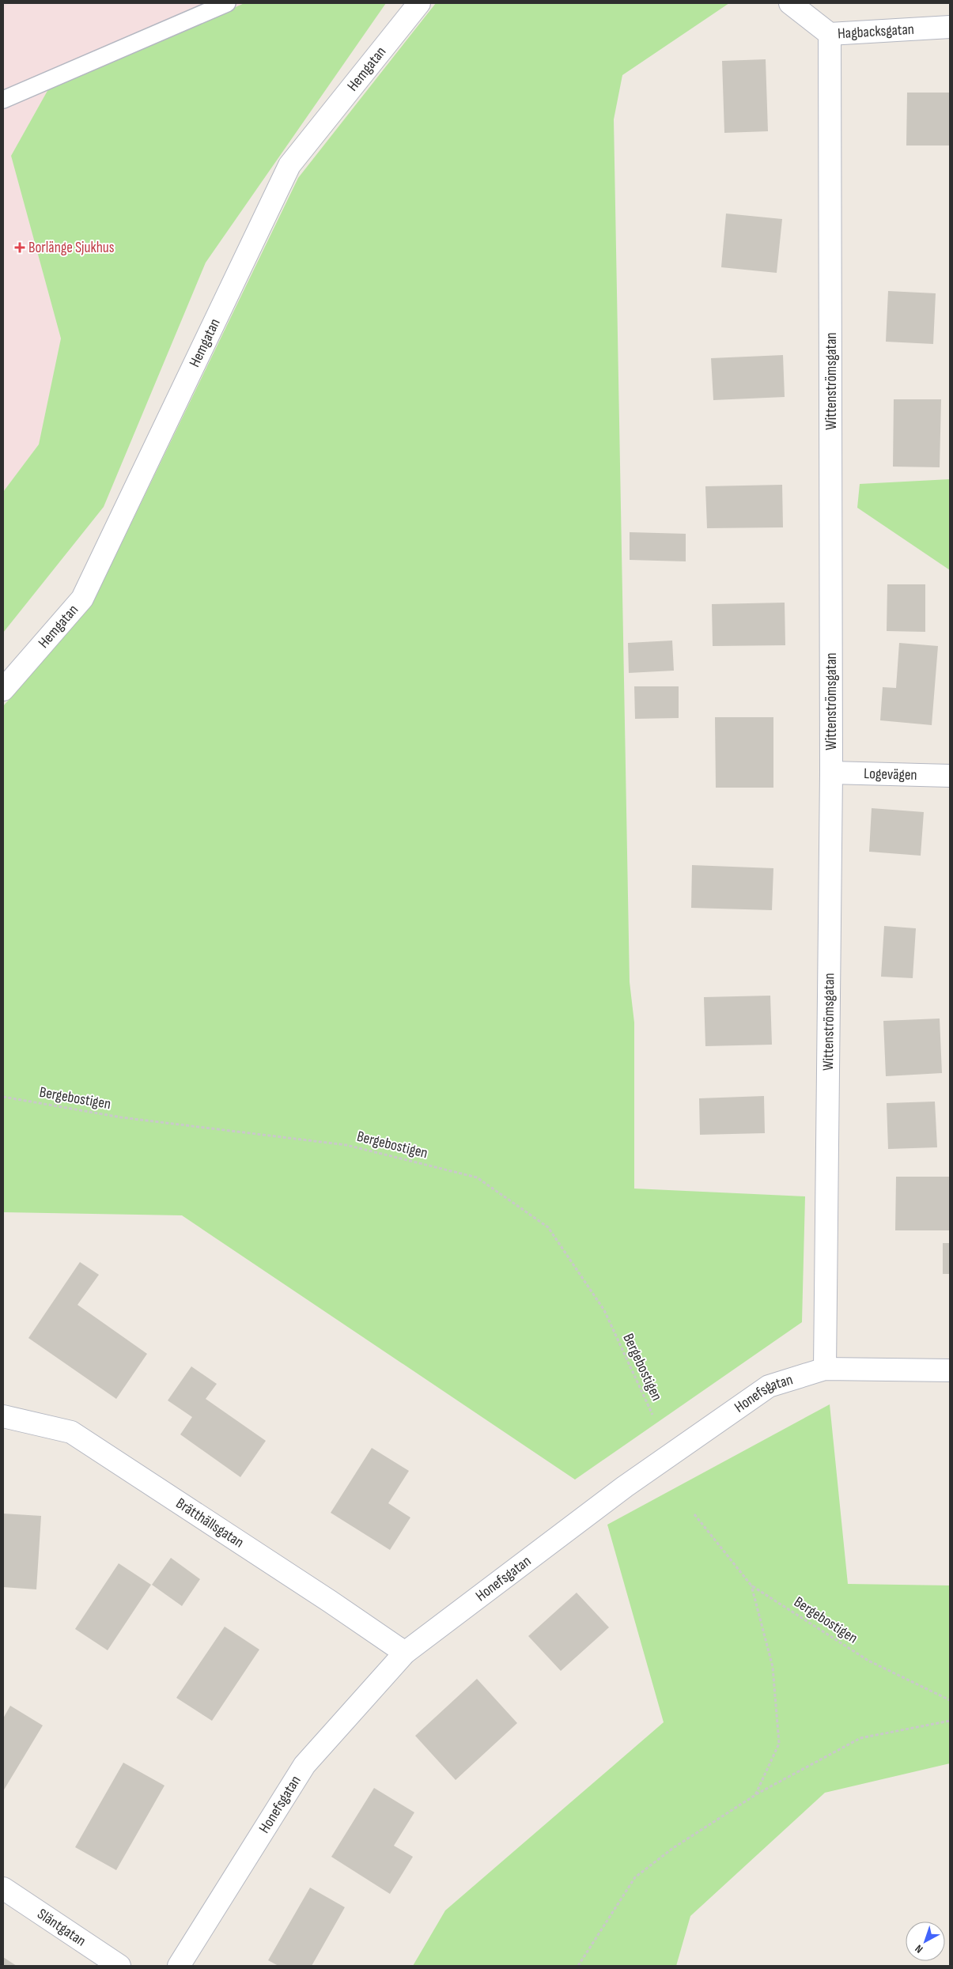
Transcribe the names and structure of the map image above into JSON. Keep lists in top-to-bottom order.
{
  "streets": {
    "street": [
      "Hagbacksgatan",
      "Hemgatan",
      "Wittenströmsgatan",
      "Logevägen",
      "Honefsgatan",
      "Brätthällsgatan",
      "Släntgatan"
    ],
    "path": ["Bergebostigen"]
  },
  "crossings": [
    ["Hagbacksgatan", "Wittenströmsgatan"],
    ["Wittenströmsgatan", "Logevägen"],
    ["Wittenströmsgatan", "Honefsgatan"],
    ["Honefsgatan", "Brätthällsgatan"]
  ],
  "places": {
    "health": ["Borlänge Sjukhus"]
  },
  "north": "bottom left"
}
